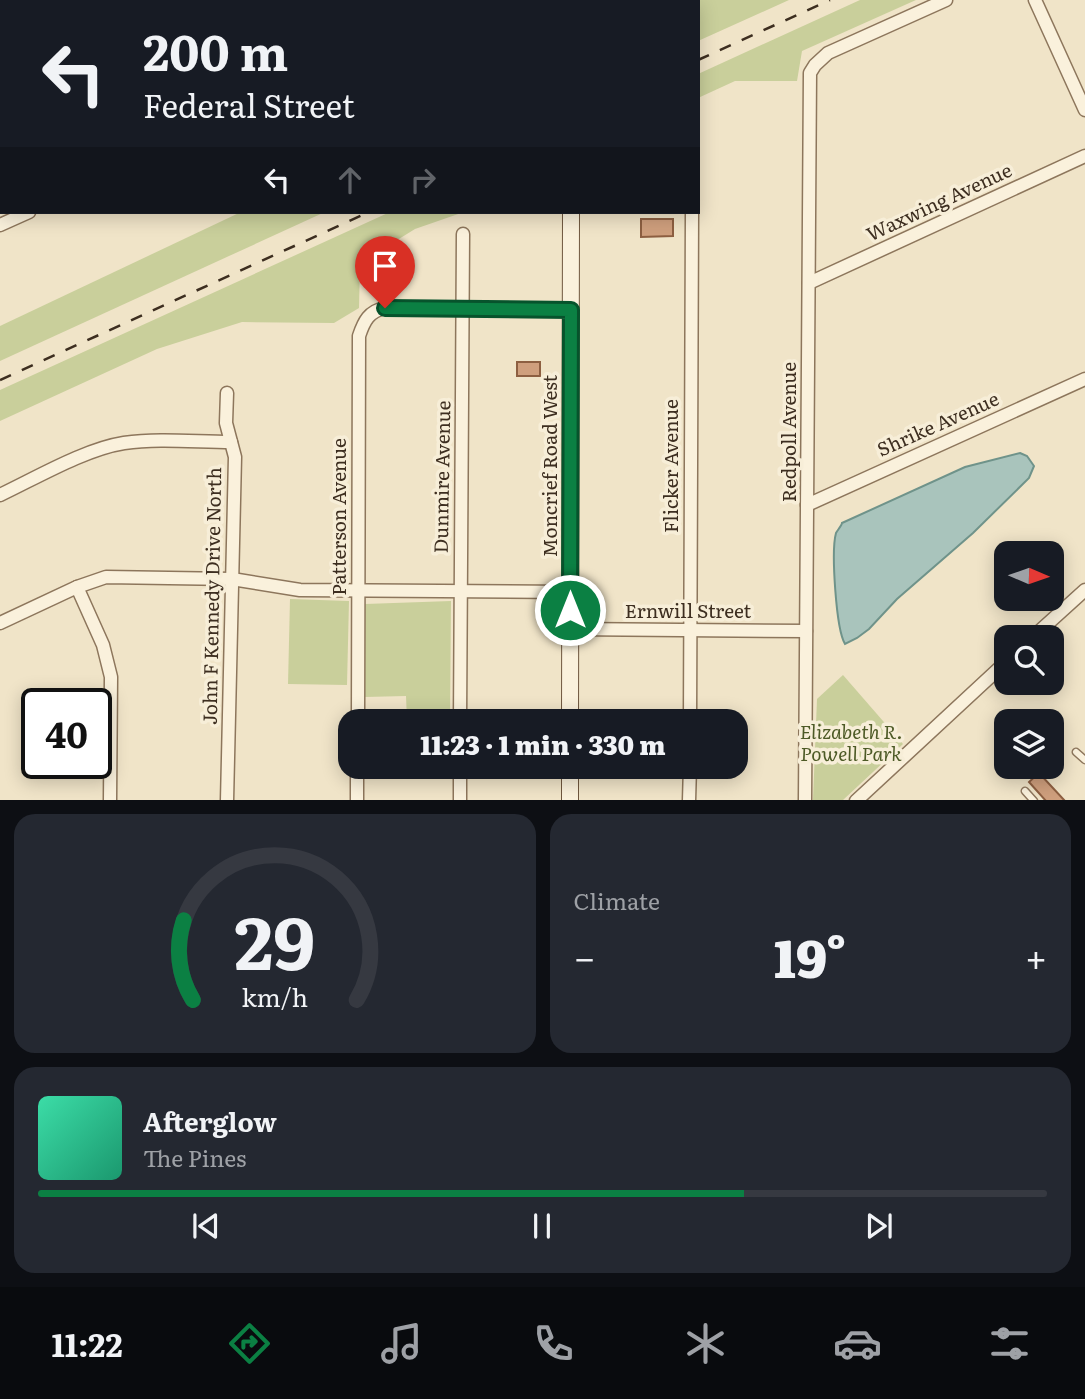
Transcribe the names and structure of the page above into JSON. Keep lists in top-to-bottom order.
{
  "streets": {
    "street": [
      "Waxwing Avenue",
      "Shrike Avenue",
      "Redpoll Avenue",
      "Moncrief Road West",
      "Flicker Avenue",
      "Dunmire Avenue",
      "Patterson Avenue",
      "John F Kennedy Drive North",
      "Ernwill Street"
    ]
  },
  "crossings": [
    ["Waxwing Avenue", "Redpoll Avenue"],
    ["Shrike Avenue", "Redpoll Avenue"],
    ["Redpoll Avenue", "Ernwill Street"],
    ["Moncrief Road West", "Ernwill Street"],
    ["Flicker Avenue", "Ernwill Street"],
    ["Dunmire Avenue", "Patterson Avenue"]
  ],
  "parks": ["Elizabeth R. Powell Park"],
  "north": "right",
  "page": {
    "turn": ["200 m", "Federal Street"],
    "limit": "40",
    "trip": "11:23 · 1 min · 330 m",
    "tile": "Climate",
    "heat": ["−", "19°", "+"],
    "song": ["Afterglow", "The Pines"],
    "tabs": "11:22",
    "gauge": ["29", "km/h"]
  }
}
